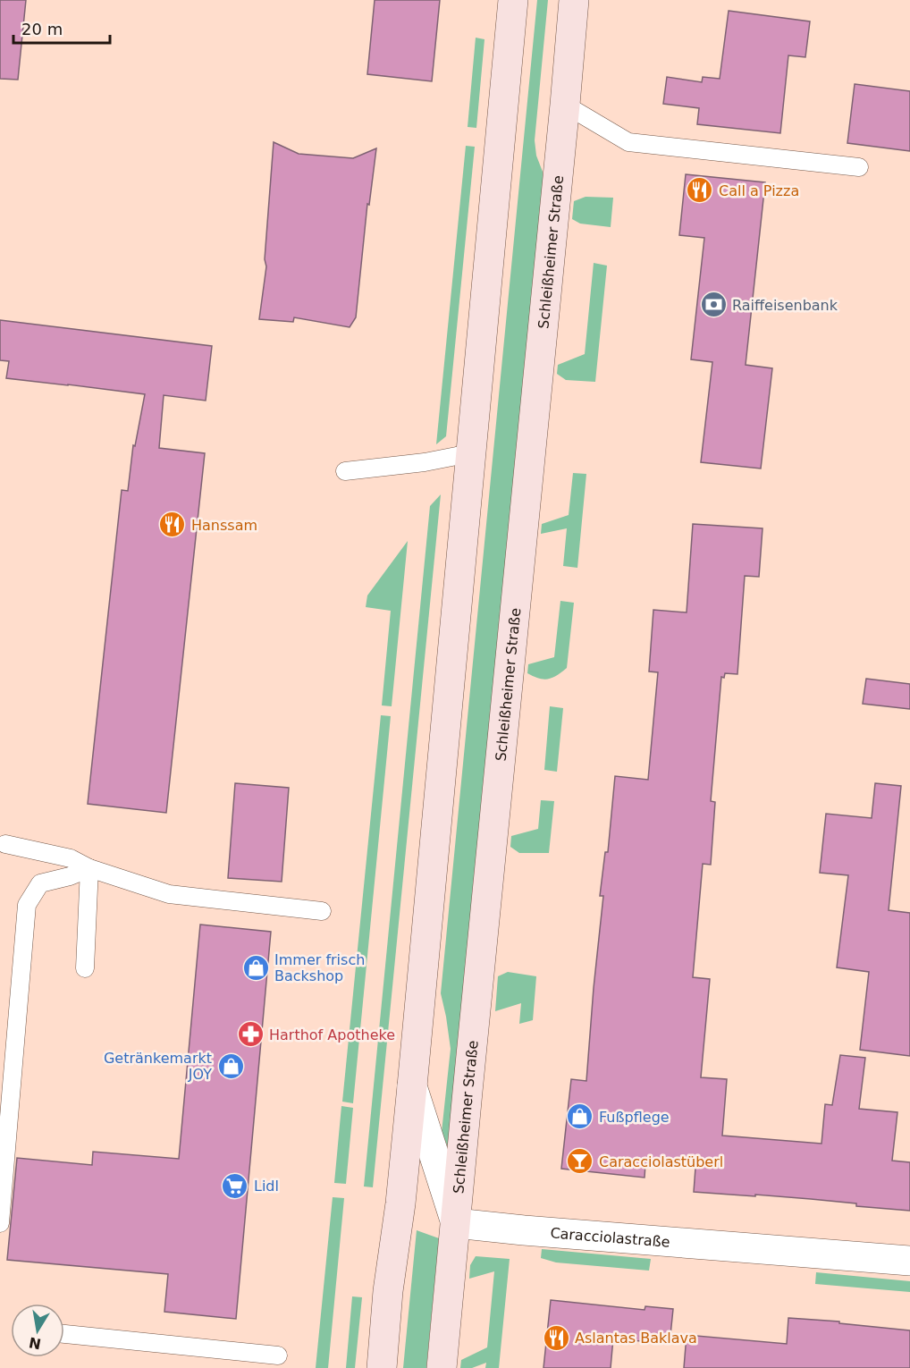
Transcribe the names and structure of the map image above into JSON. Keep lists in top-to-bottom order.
{
  "streets": {
    "main road": ["Schleißheimer Straße"],
    "street": ["Caracciolastraße"]
  },
  "crossings": [
    ["Schleißheimer Straße", "Caracciolastraße"]
  ],
  "places": {
    "restaurant": ["Call a Pizza", "Hanssam", "Aslantas Baklava"],
    "bank": ["Raiffeisenbank"],
    "shop": ["Immer frisch Backshop", "Getränkemarkt JOY", "Fußpflege"],
    "pharmacy": ["Harthof Apotheke"],
    "bar": ["Caracciolastüberl"],
    "supermarket": ["Lidl"]
  },
  "scale_bar": "20 m",
  "north": "bottom"
}
